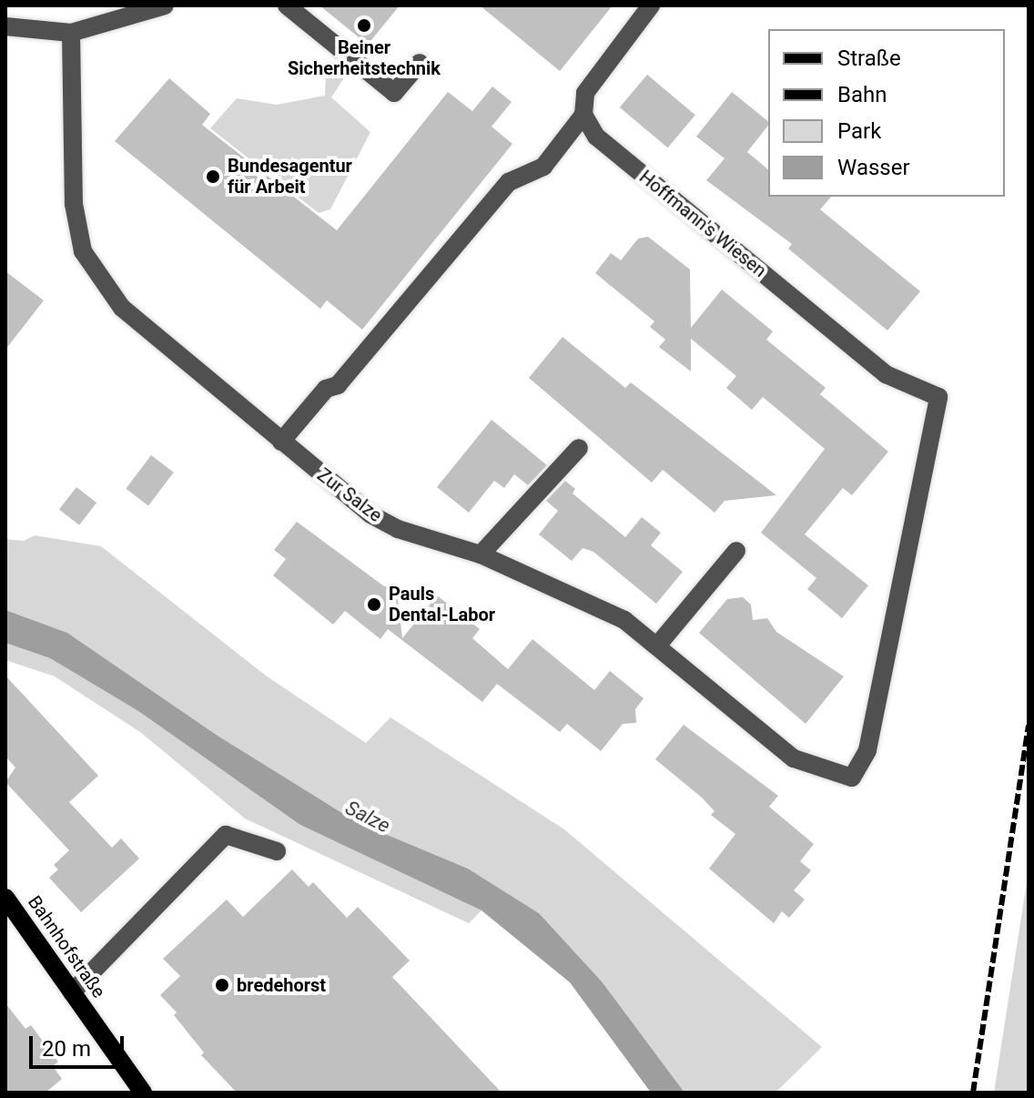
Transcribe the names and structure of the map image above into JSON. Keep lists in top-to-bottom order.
{
  "streets": {
    "main road": ["Bahnhofstraße"],
    "street": ["Hoffmann's Wiesen", "Zur Salze"]
  },
  "crossings": [
    ["Hoffmann's Wiesen", "Zur Salze"]
  ],
  "water": ["Salze"],
  "places": [
    "Beiner Sicherheitstechnik",
    "Bundesagentur für Arbeit",
    "Pauls Dental-Labor",
    "bredehorst"
  ],
  "legend": [
    "Straße",
    "Bahn",
    "Park",
    "Wasser"
  ],
  "scale_bar": "20 m"
}
